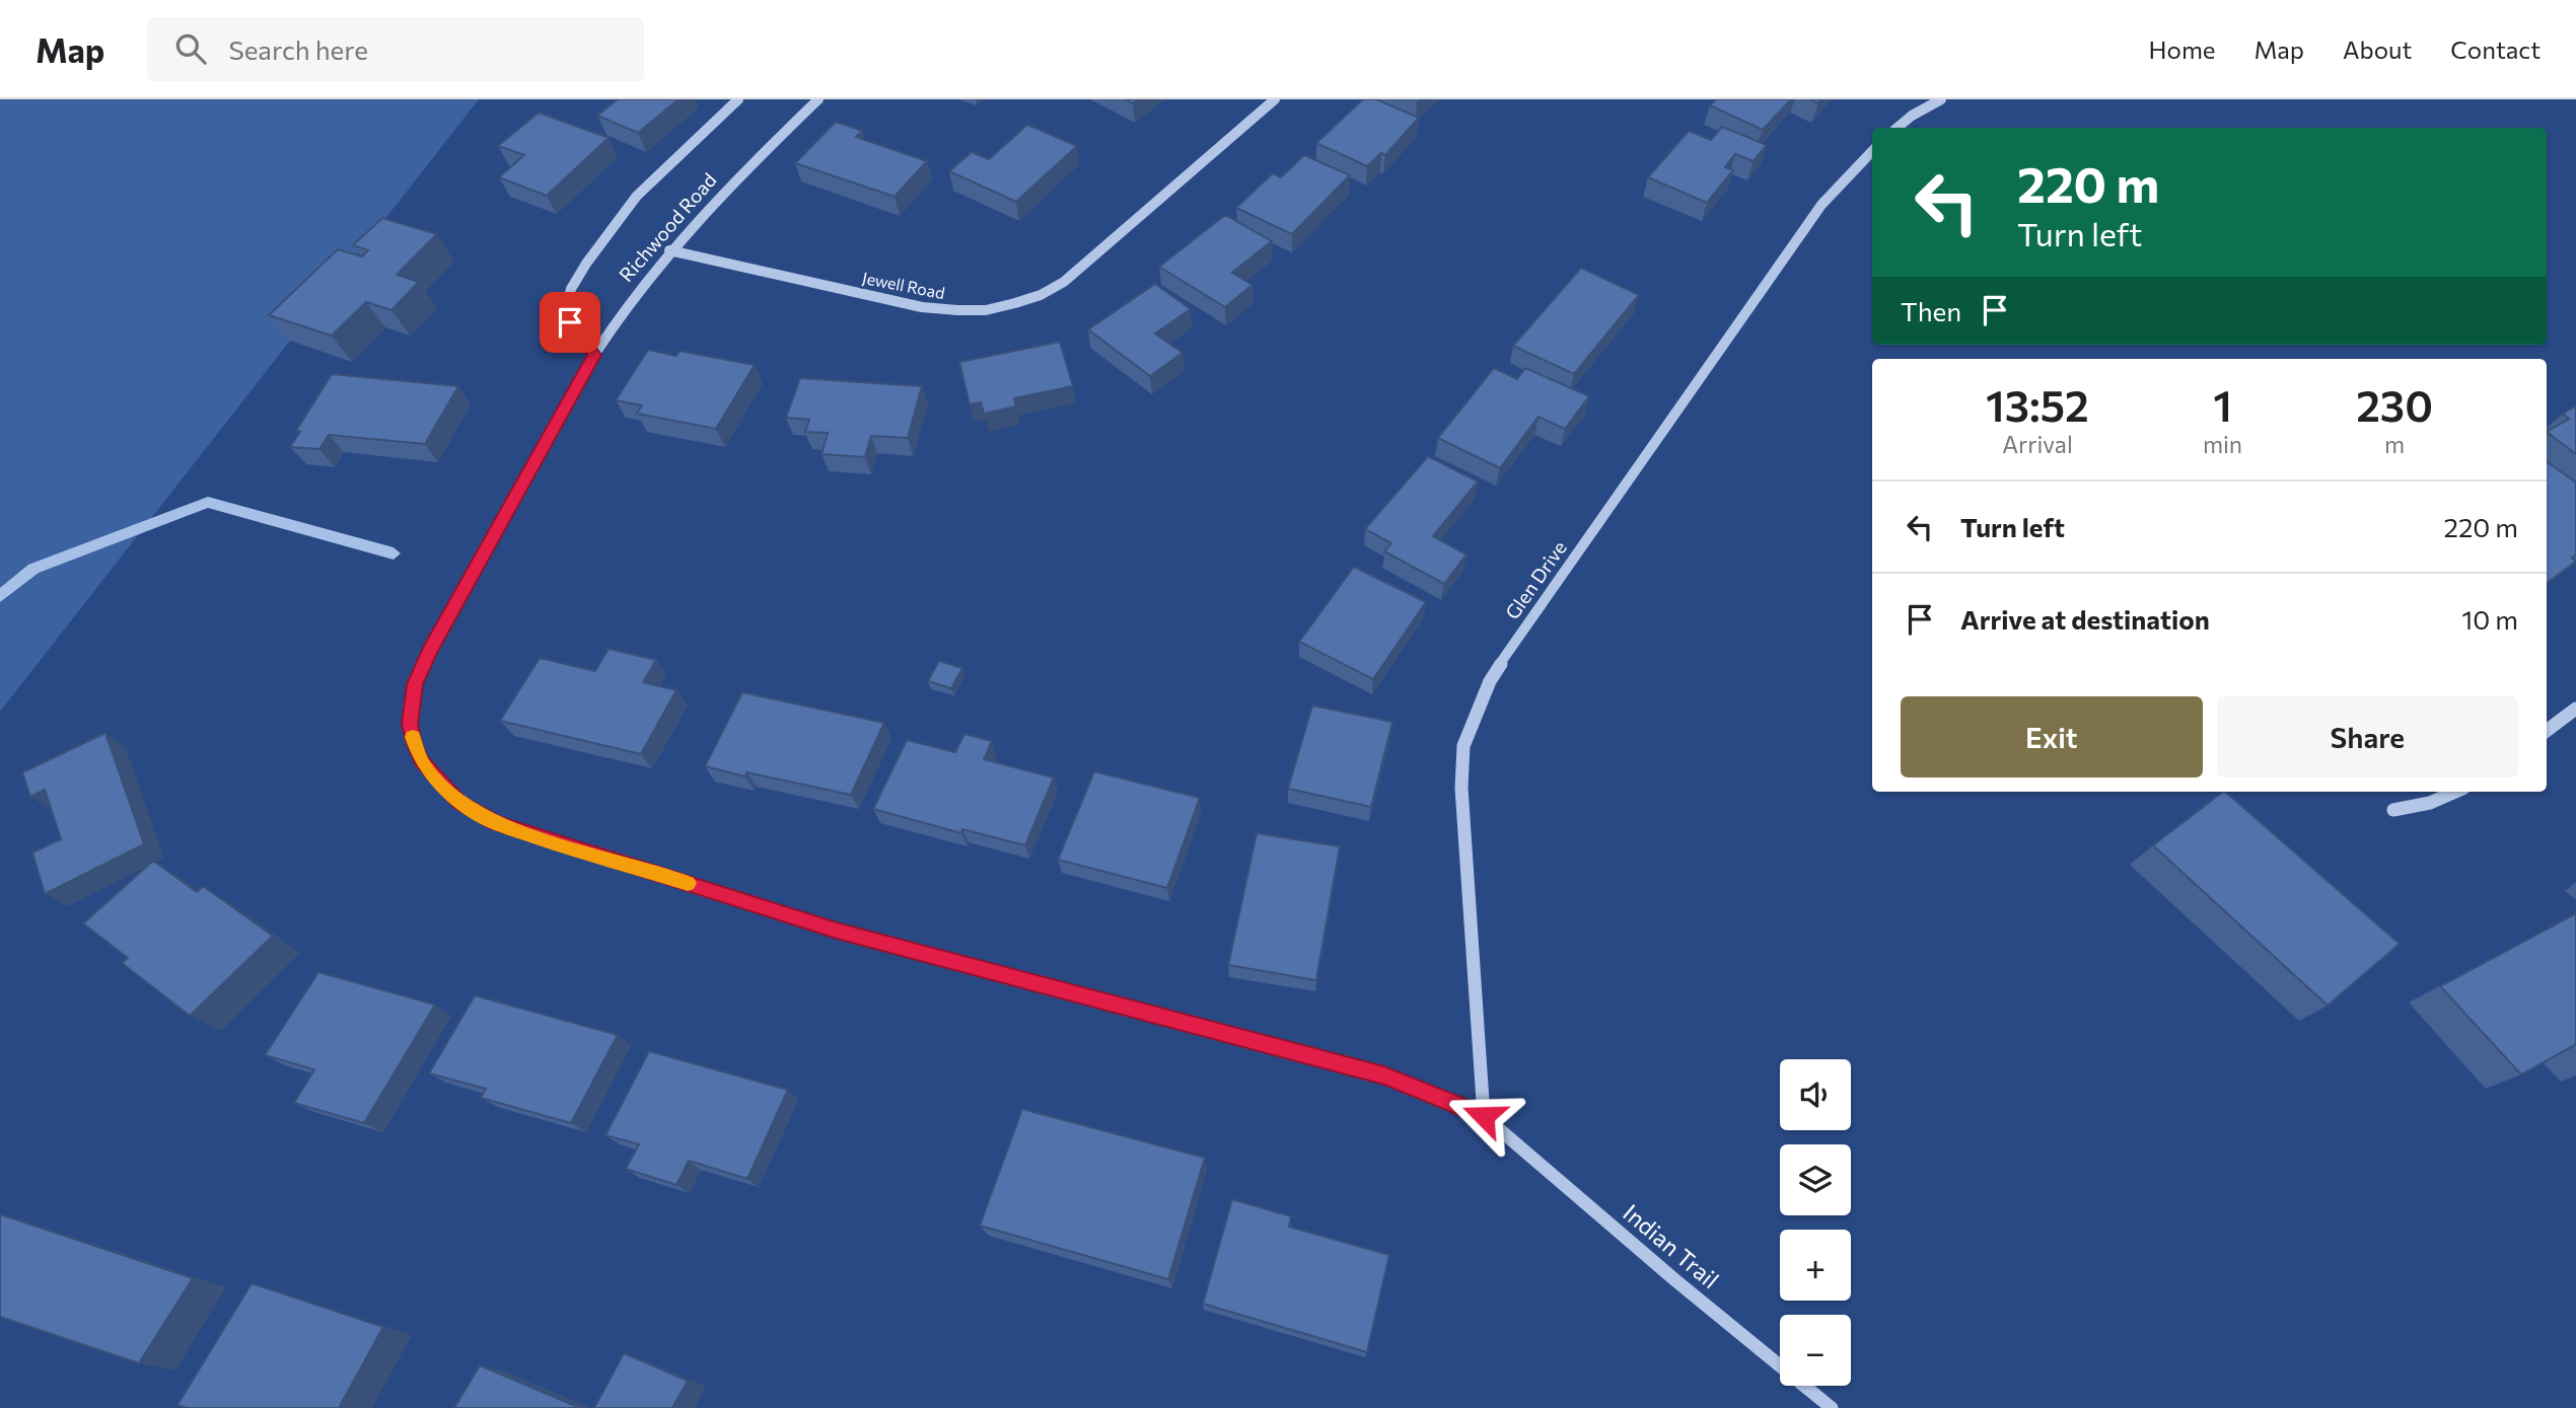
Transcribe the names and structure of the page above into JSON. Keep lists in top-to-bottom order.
{
  "streets": {
    "street": [
      "Richwood Road",
      "Jewell Road",
      "Glen Drive",
      "Indian Trail"
    ]
  },
  "crossings": [
    ["Richwood Road", "Jewell Road"],
    ["Richwood Road", "Glen Drive"],
    ["Richwood Road", "Indian Trail"],
    ["Glen Drive", "Indian Trail"]
  ],
  "page": {
    "header": "Map",
    "search": "Search here",
    "nav": [
      "Home",
      "Map",
      "About",
      "Contact"
    ],
    "turn": ["220 m", "Turn left"],
    "then": "Then",
    "eta": [
      "13:52",
      "Arrival",
      "1",
      "min",
      "230",
      "m"
    ],
    "list": [
      {
        "name": "Turn left",
        "value": "220 m"
      },
      {
        "name": "Arrive at destination",
        "value": "10 m"
      }
    ],
    "buttons": ["Exit", "Share"],
    "map_buttons": ["+", "−"]
  }
}
